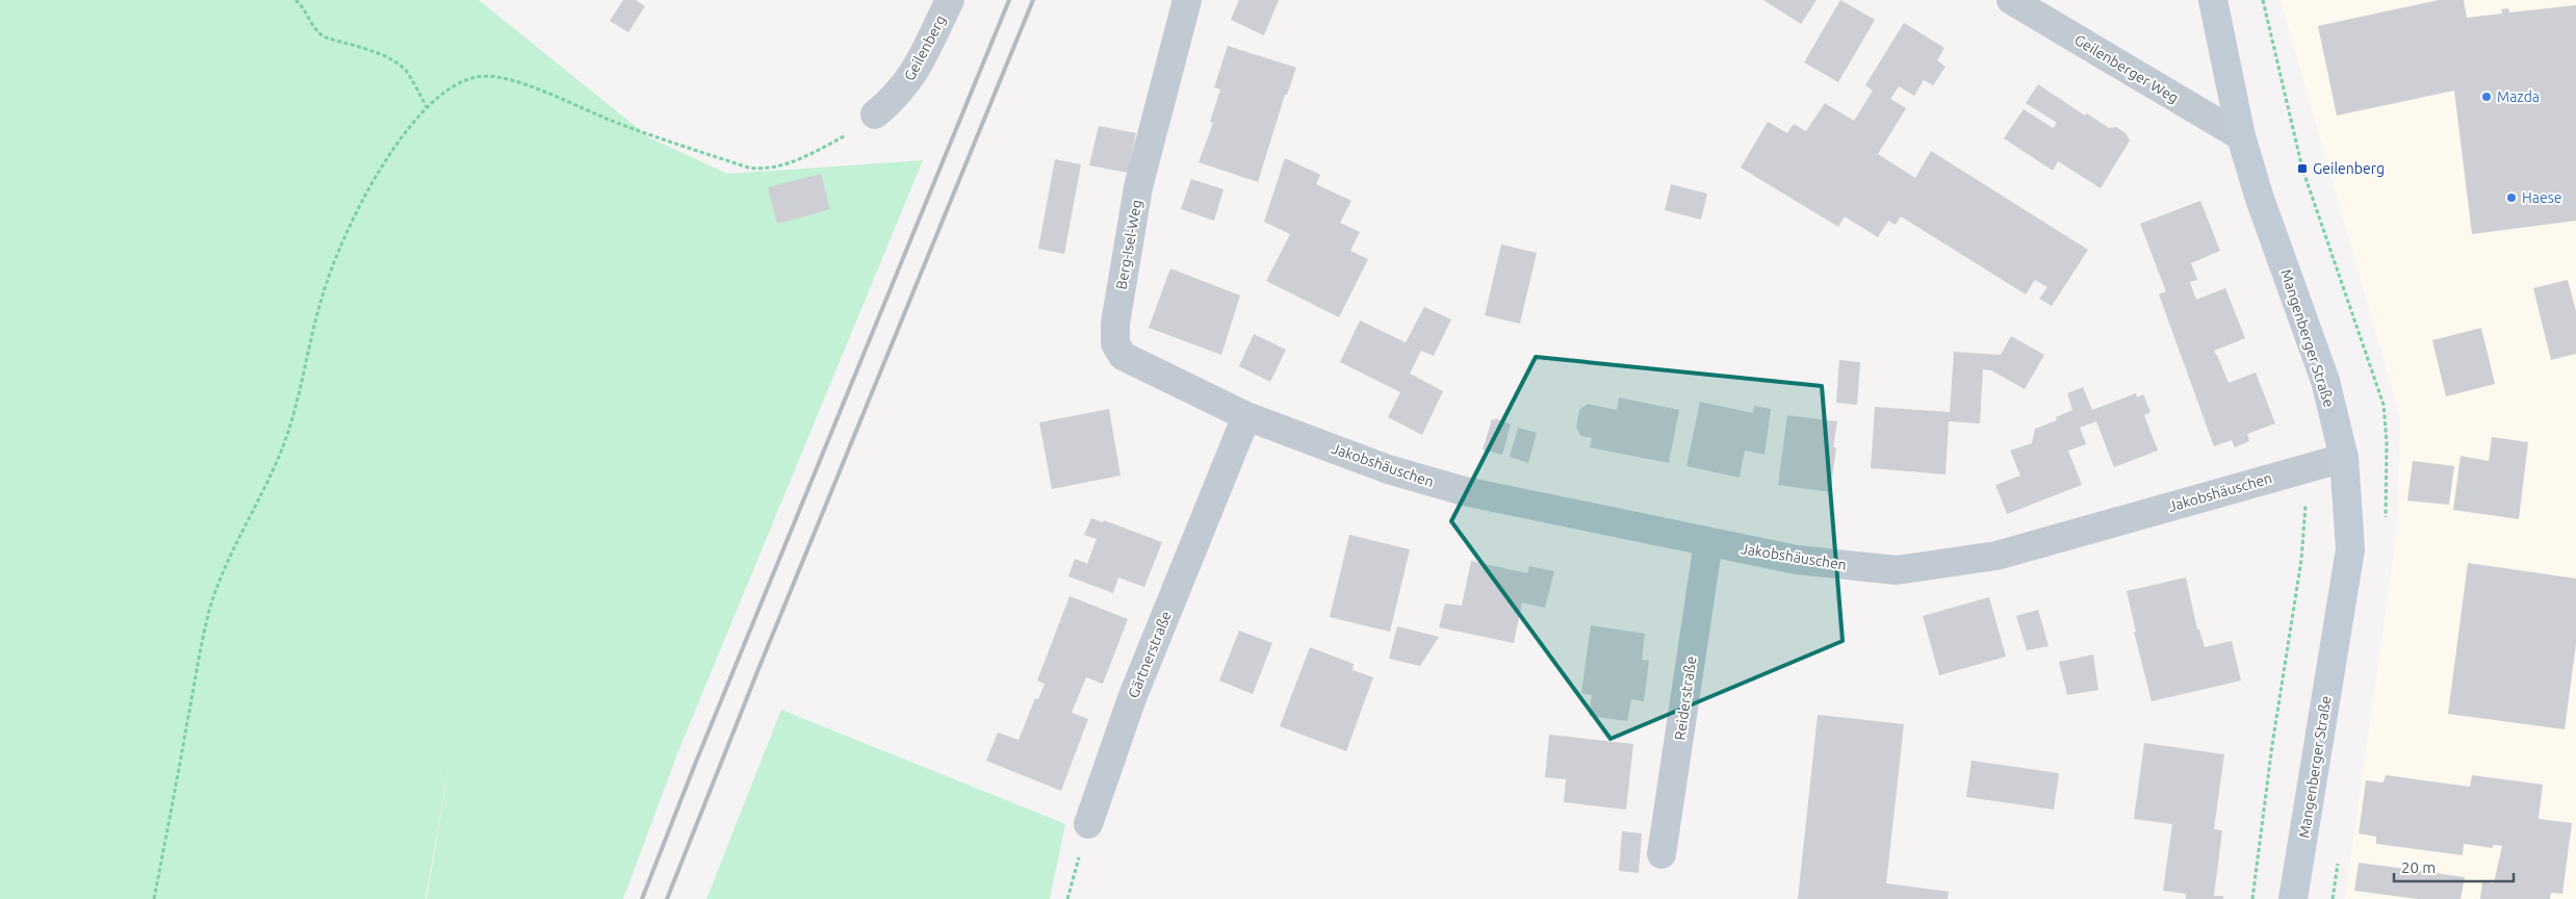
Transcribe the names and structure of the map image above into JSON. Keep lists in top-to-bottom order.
{
  "streets": {
    "main road": ["Mangenberger Straße"],
    "street": [
      "Geilenberg",
      "Geilenberger Weg",
      "Berg-Isel-Weg",
      "Jakobshäuschen",
      "Gärtnerstraße",
      "Reiderstraße"
    ]
  },
  "crossings": [
    ["Geilenberger Weg", "Mangenberger Straße"],
    ["Berg-Isel-Weg", "Jakobshäuschen"],
    ["Berg-Isel-Weg", "Gärtnerstraße"],
    ["Mangenberger Straße", "Jakobshäuschen"],
    ["Jakobshäuschen", "Gärtnerstraße"],
    ["Jakobshäuschen", "Reiderstraße"]
  ],
  "places": {
    "other": ["Mazda", "Haese"],
    "transit": ["Geilenberg"]
  },
  "scale_bar": "20 m"
}
